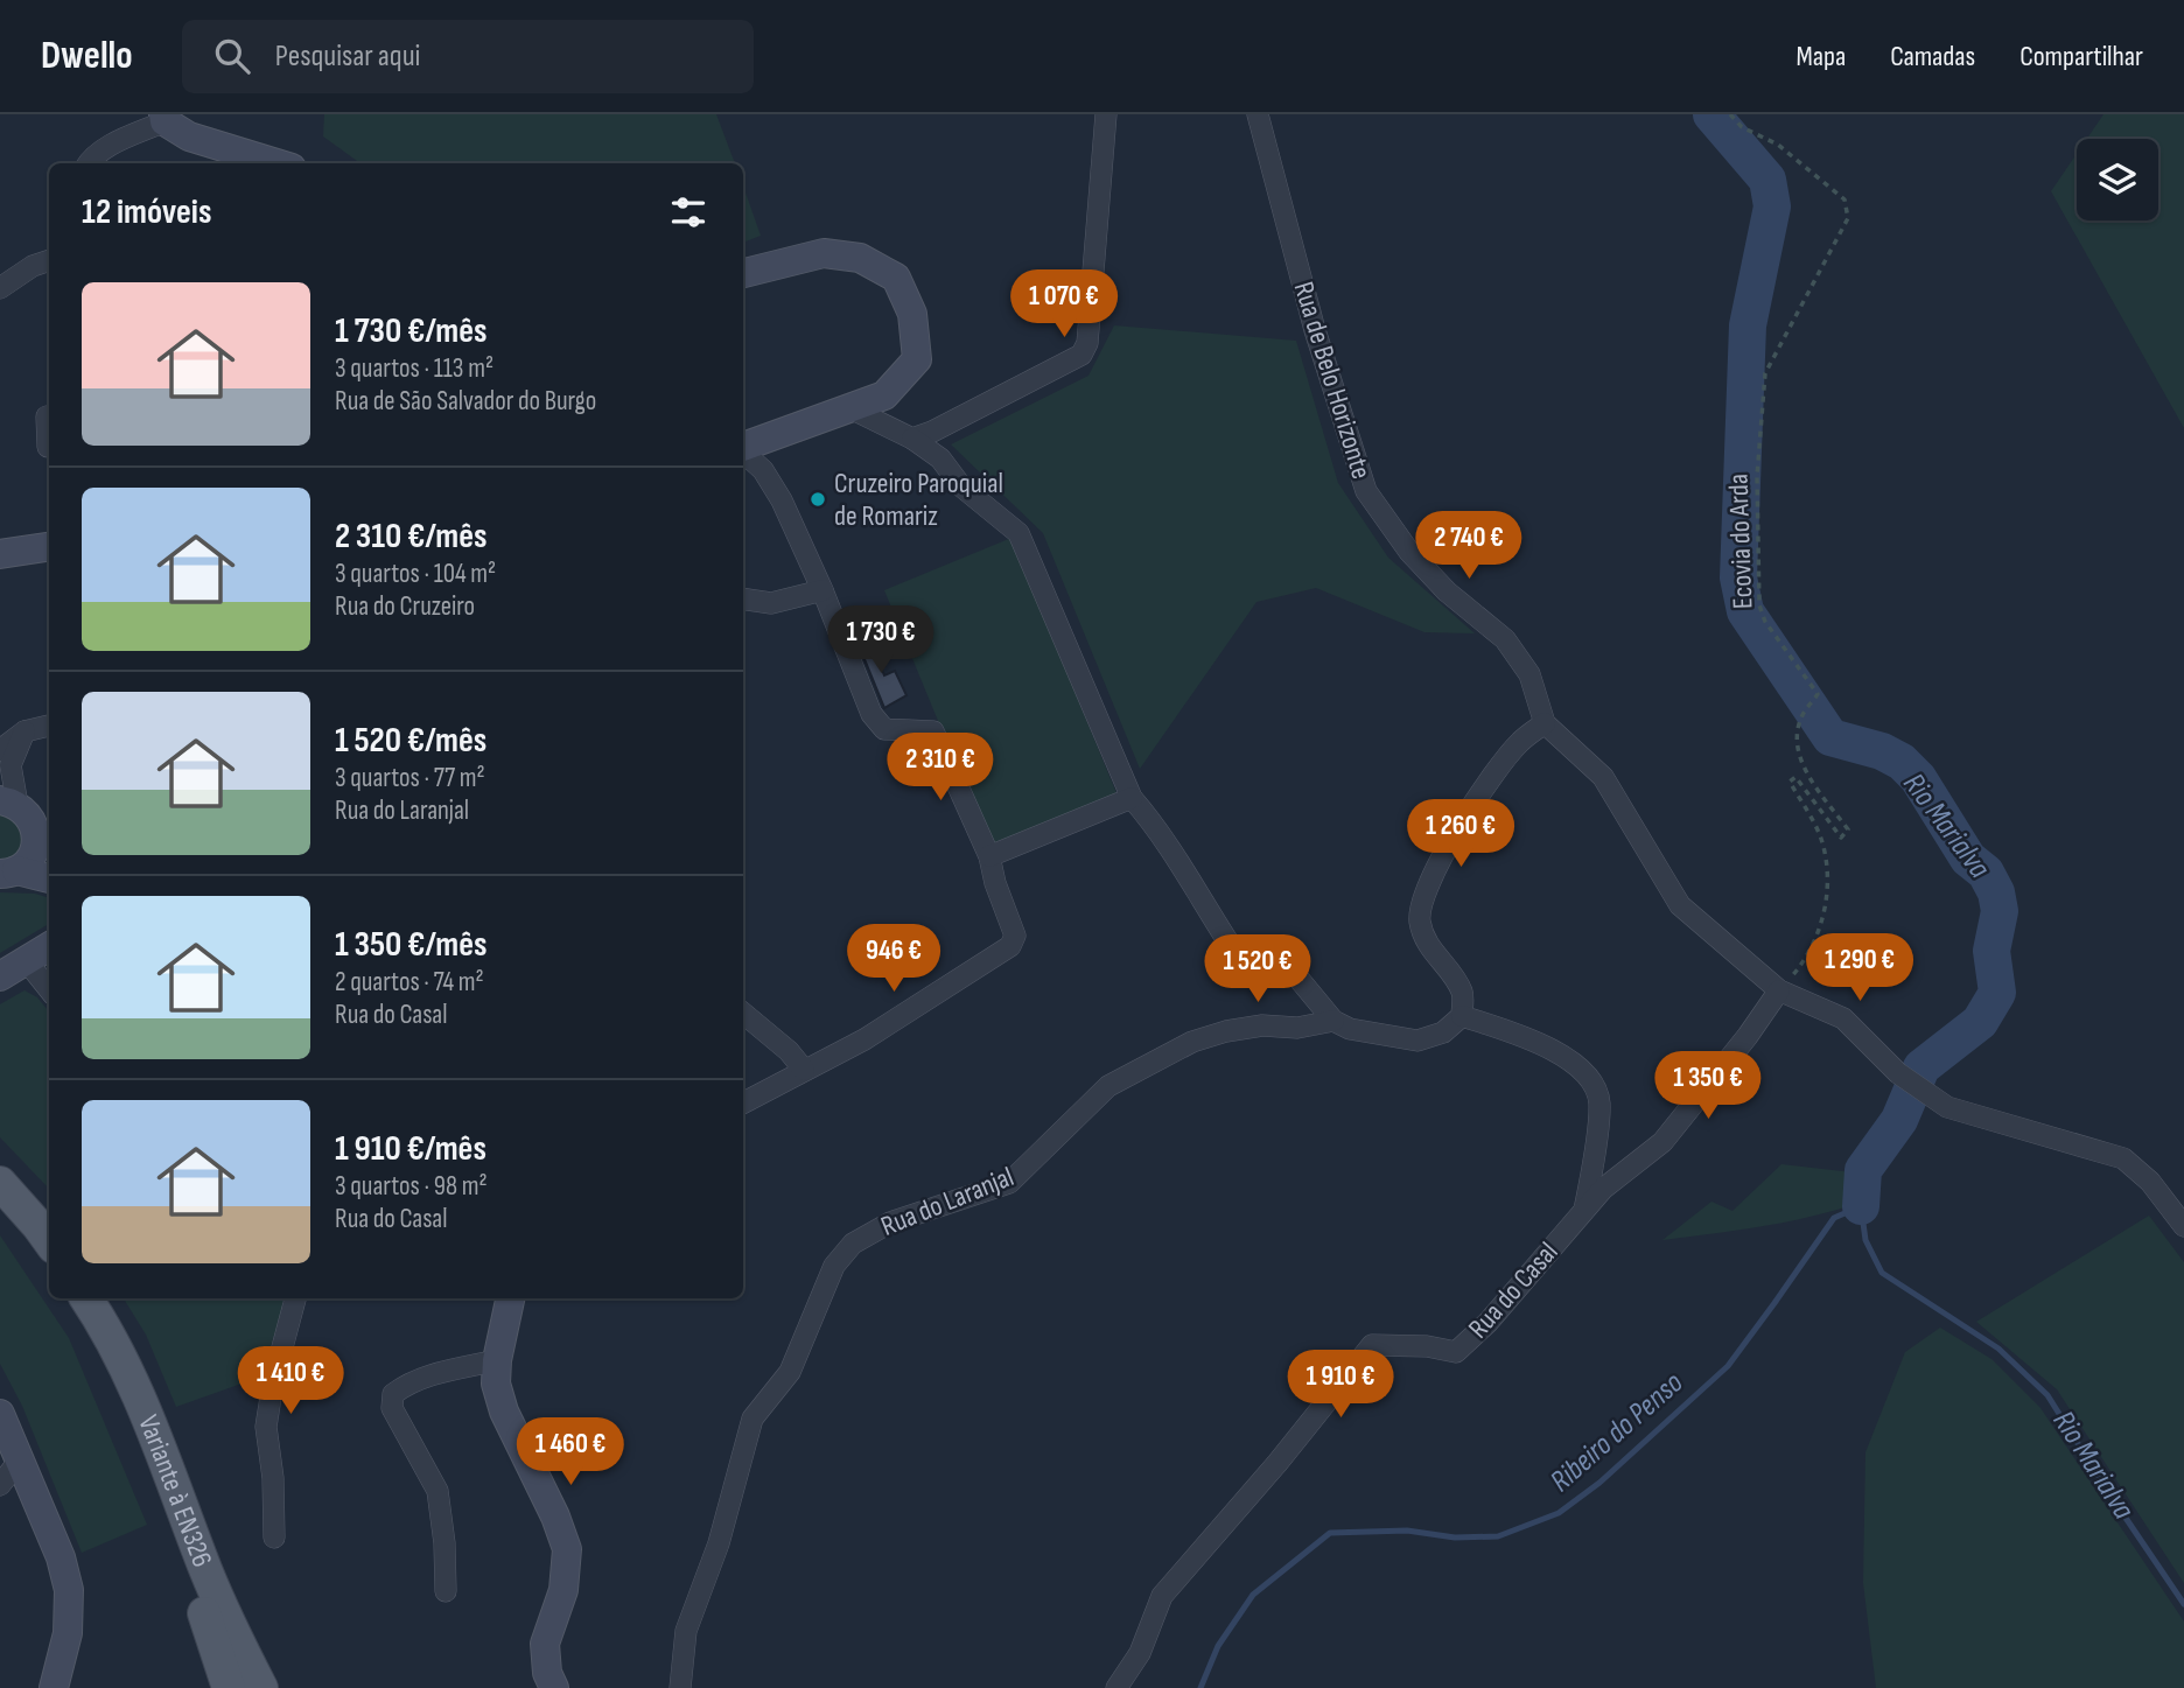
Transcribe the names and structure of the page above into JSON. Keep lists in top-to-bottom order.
{
  "streets": {
    "main road": ["Variante à EN326"],
    "street": ["Rua de Belo Horizonte", "Rua do Laranjal", "Rua do Casal"],
    "path": ["Ecovia do Arda"]
  },
  "crossings": [
    ["Ecovia do Arda", "Rua do Casal"]
  ],
  "water": ["Rio Marialva", "Ribeiro do Penso"],
  "places": ["Cruzeiro Paroquial de Romariz"],
  "page": {
    "header": "Dwello",
    "search": "Pesquisar aqui",
    "nav": ["Mapa", "Camadas", "Compartilhar"],
    "heading": "12 imóveis",
    "list": [
      {
        "name": "1 730 €/mês",
        "note": "3 quartos · 113 m² · Rua de São Salvador do Burgo"
      },
      {
        "name": "2 310 €/mês",
        "note": "3 quartos · 104 m² · Rua do Cruzeiro"
      },
      {
        "name": "1 520 €/mês",
        "note": "3 quartos · 77 m² · Rua do Laranjal"
      },
      {
        "name": "1 350 €/mês",
        "note": "2 quartos · 74 m² · Rua do Casal"
      },
      {
        "name": "1 910 €/mês",
        "note": "3 quartos · 98 m² · Rua do Casal"
      }
    ],
    "price": [
      "1 070 €",
      "2 740 €",
      "1 730 €",
      "2 310 €",
      "1 260 €",
      "946 €",
      "1 290 €",
      "1 520 €",
      "1 350 €",
      "1 410 €",
      "1 910 €",
      "1 460 €"
    ]
  }
}
